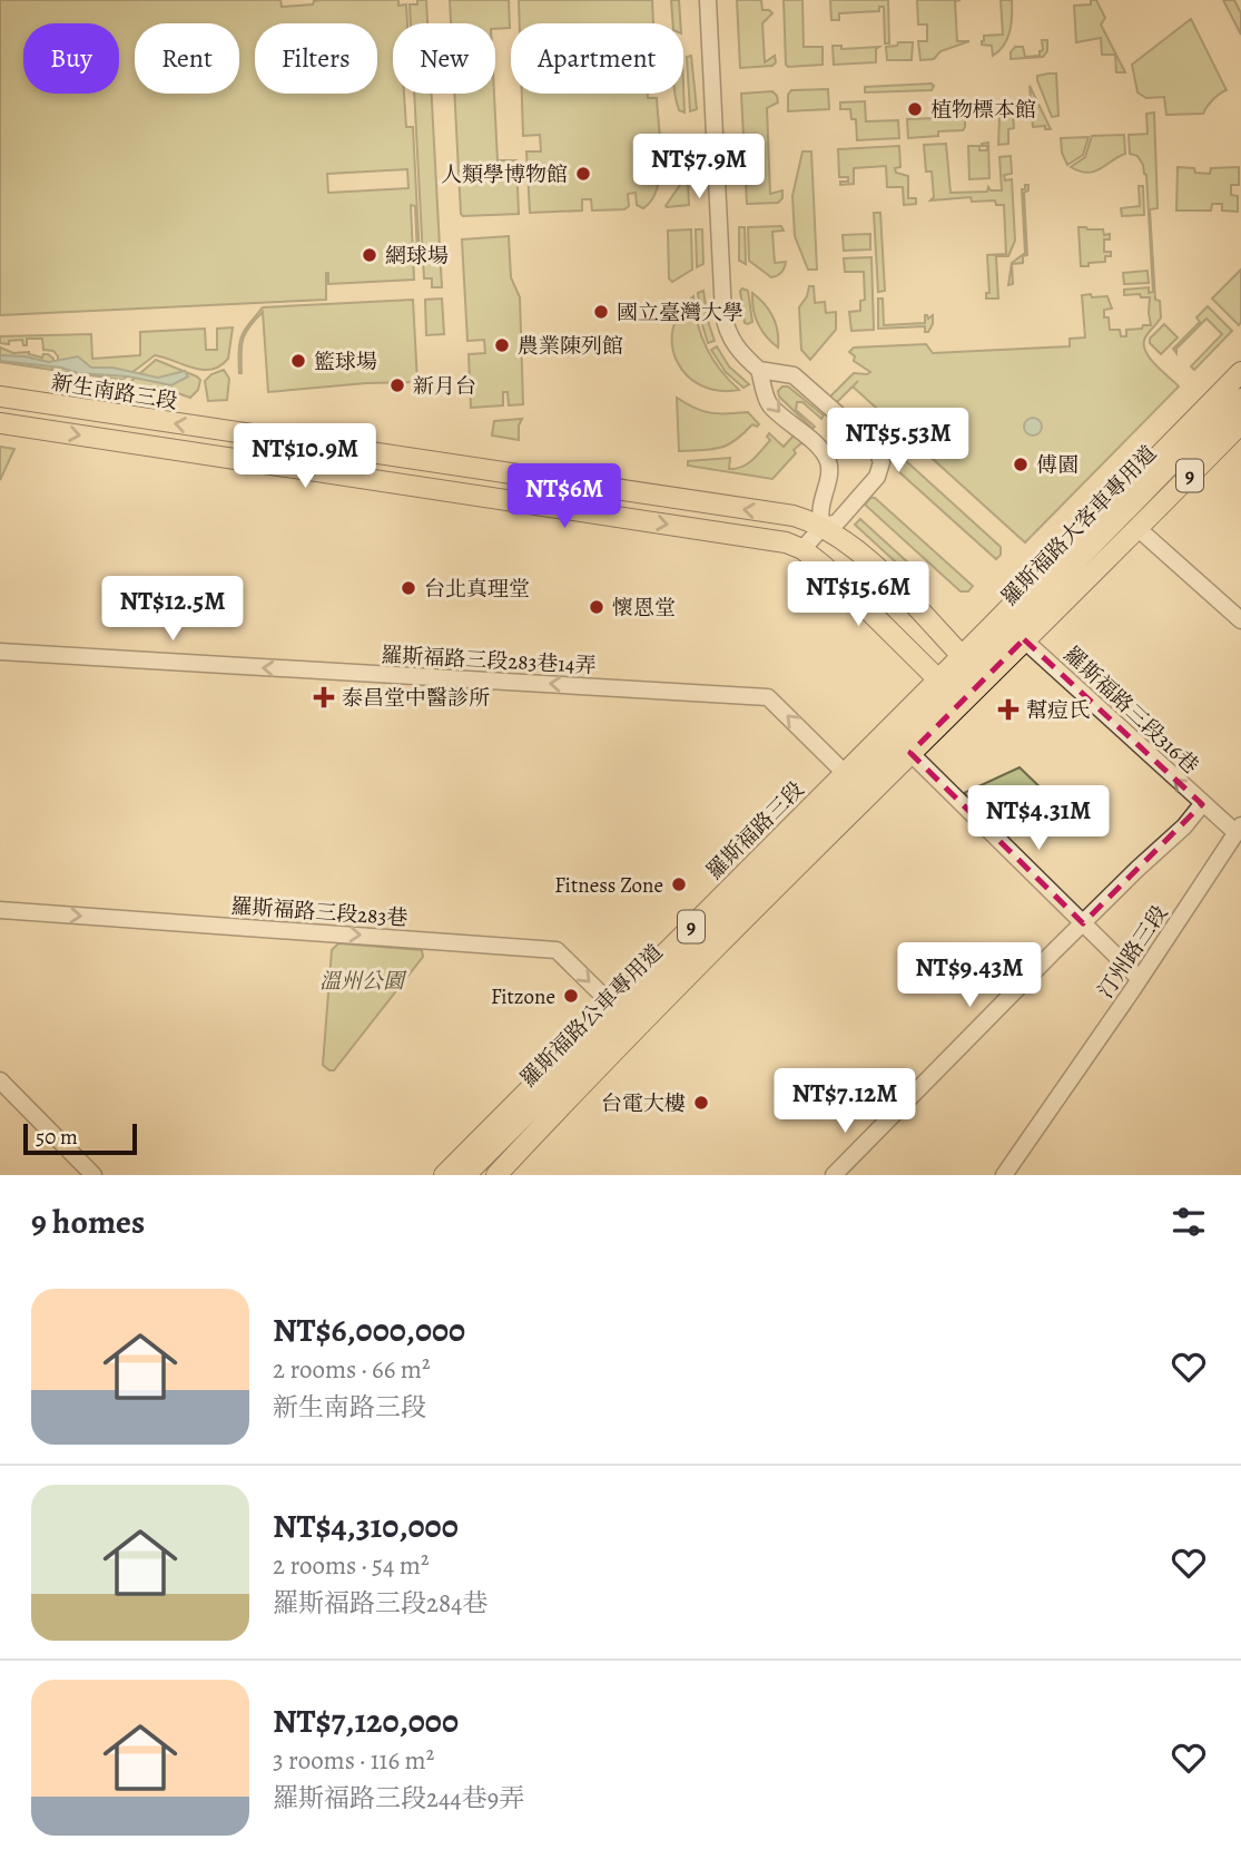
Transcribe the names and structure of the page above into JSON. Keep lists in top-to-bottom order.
{
  "streets": {
    "main road": [
      "新生南路三段",
      "9",
      "羅斯福路大客車專用道",
      "羅斯福路三段",
      "羅斯福路公車專用道"
    ],
    "street": [
      "羅斯福路三段283巷14弄",
      "羅斯福路三段316巷",
      "羅斯福路三段283巷",
      "汀州路三段"
    ]
  },
  "crossings": [
    ["新生南路三段", "羅斯福路大客車專用道"],
    ["新生南路三段", "羅斯福路三段"],
    ["9", "羅斯福路大客車專用道"],
    ["9", "羅斯福路三段316巷"],
    ["9", "羅斯福路三段"],
    ["羅斯福路大客車專用道", "羅斯福路三段316巷"],
    ["羅斯福路大客車專用道", "羅斯福路三段"],
    ["羅斯福路三段283巷14弄", "羅斯福路三段"],
    ["羅斯福路三段316巷", "羅斯福路三段"],
    ["羅斯福路三段316巷", "汀州路三段"],
    ["羅斯福路三段", "羅斯福路三段283巷"],
    ["羅斯福路三段", "羅斯福路公車專用道"]
  ],
  "one_way": ["羅斯福路三段283巷14弄", "羅斯福路三段316巷", "羅斯福路三段283巷"],
  "parks": ["溫州公園"],
  "places": {
    "other": [
      "植物標本館",
      "人類學博物館",
      "網球場",
      "國立臺灣大學",
      "農業陳列館",
      "籃球場",
      "新月台",
      "傅園",
      "台北真理堂",
      "懷恩堂",
      "Fitness Zone",
      "Fitzone",
      "台電大樓"
    ],
    "health": ["泰昌堂中醫診所", "幫痘氏"]
  },
  "scale_bar": "50 m",
  "page": {
    "chip": [
      "Buy",
      "Rent",
      "Filters",
      "New",
      "Apartment"
    ],
    "price": [
      "NT$7.9M",
      "NT$5.53M",
      "NT$10.9M",
      "NT$6M",
      "NT$15.6M",
      "NT$12.5M",
      "NT$4.31M",
      "NT$9.43M",
      "NT$7.12M"
    ],
    "scale": "50 m",
    "heading": "9 homes",
    "list": [
      {
        "name": "NT$6,000,000",
        "note": "2 rooms · 66 m² · 新生南路三段"
      },
      {
        "name": "NT$4,310,000",
        "note": "2 rooms · 54 m² · 羅斯福路三段284巷"
      },
      {
        "name": "NT$7,120,000",
        "note": "3 rooms · 116 m² · 羅斯福路三段244巷9弄"
      }
    ]
  }
}
